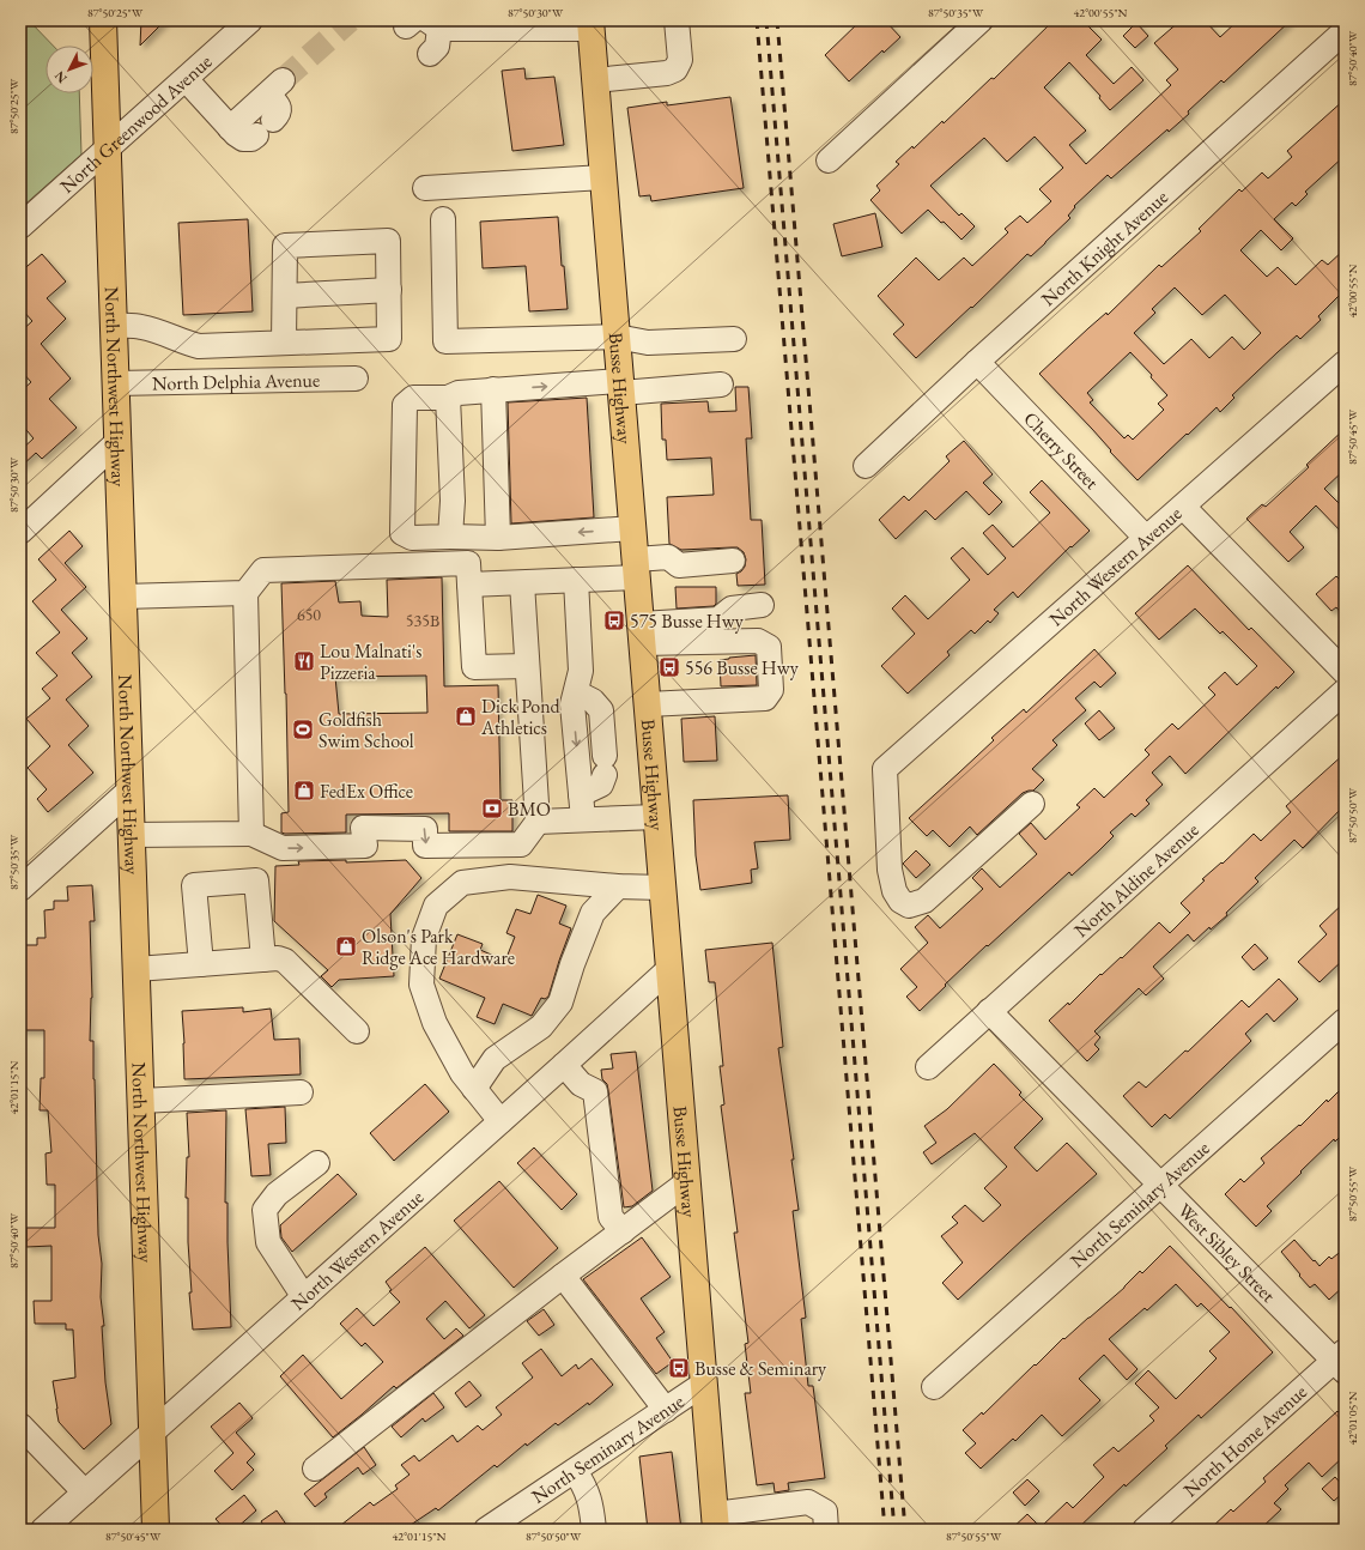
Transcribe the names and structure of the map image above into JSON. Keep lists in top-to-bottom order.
{
  "streets": {
    "main road": ["North Northwest Highway", "Busse Highway"],
    "street": [
      "North Greenwood Avenue",
      "North Knight Avenue",
      "North Delphia Avenue",
      "Cherry Street",
      "North Western Avenue",
      "North Aldine Avenue",
      "North Seminary Avenue",
      "West Sibley Street",
      "North Home Avenue"
    ]
  },
  "crossings": [
    ["North Greenwood Avenue", "North Northwest Highway"],
    ["North Knight Avenue", "Cherry Street"],
    ["North Delphia Avenue", "North Northwest Highway"],
    ["North Northwest Highway", "North Western Avenue"],
    ["Busse Highway", "North Western Avenue"],
    ["Busse Highway", "North Seminary Avenue"],
    ["Cherry Street", "North Western Avenue"],
    ["North Aldine Avenue", "West Sibley Street"],
    ["North Seminary Avenue", "West Sibley Street"],
    ["West Sibley Street", "North Home Avenue"]
  ],
  "places": {
    "bus stop": ["575 Busse Hwy", "556 Busse Hwy", "Busse & Seminary"],
    "restaurant": ["Lou Malnati's Pizzeria"],
    "shop": ["Dick Pond Athletics", "FedEx Office", "Olson's Park Ridge Ace Hardware"],
    "sports": ["Goldfish Swim School"],
    "bank": ["BMO"]
  },
  "house_numbers": ["650", "535B"],
  "north": "bottom left",
  "coordinates": [
    "87°50'25\"W",
    "87°50'30\"W",
    "87°50'35\"W",
    "42°00'55\"N",
    "87°50'40\"W",
    "87°50'45\"W",
    "87°50'50\"W",
    "42°01'15\"N",
    "87°50'55\"W",
    "42°01'05\"N"
  ]
}
